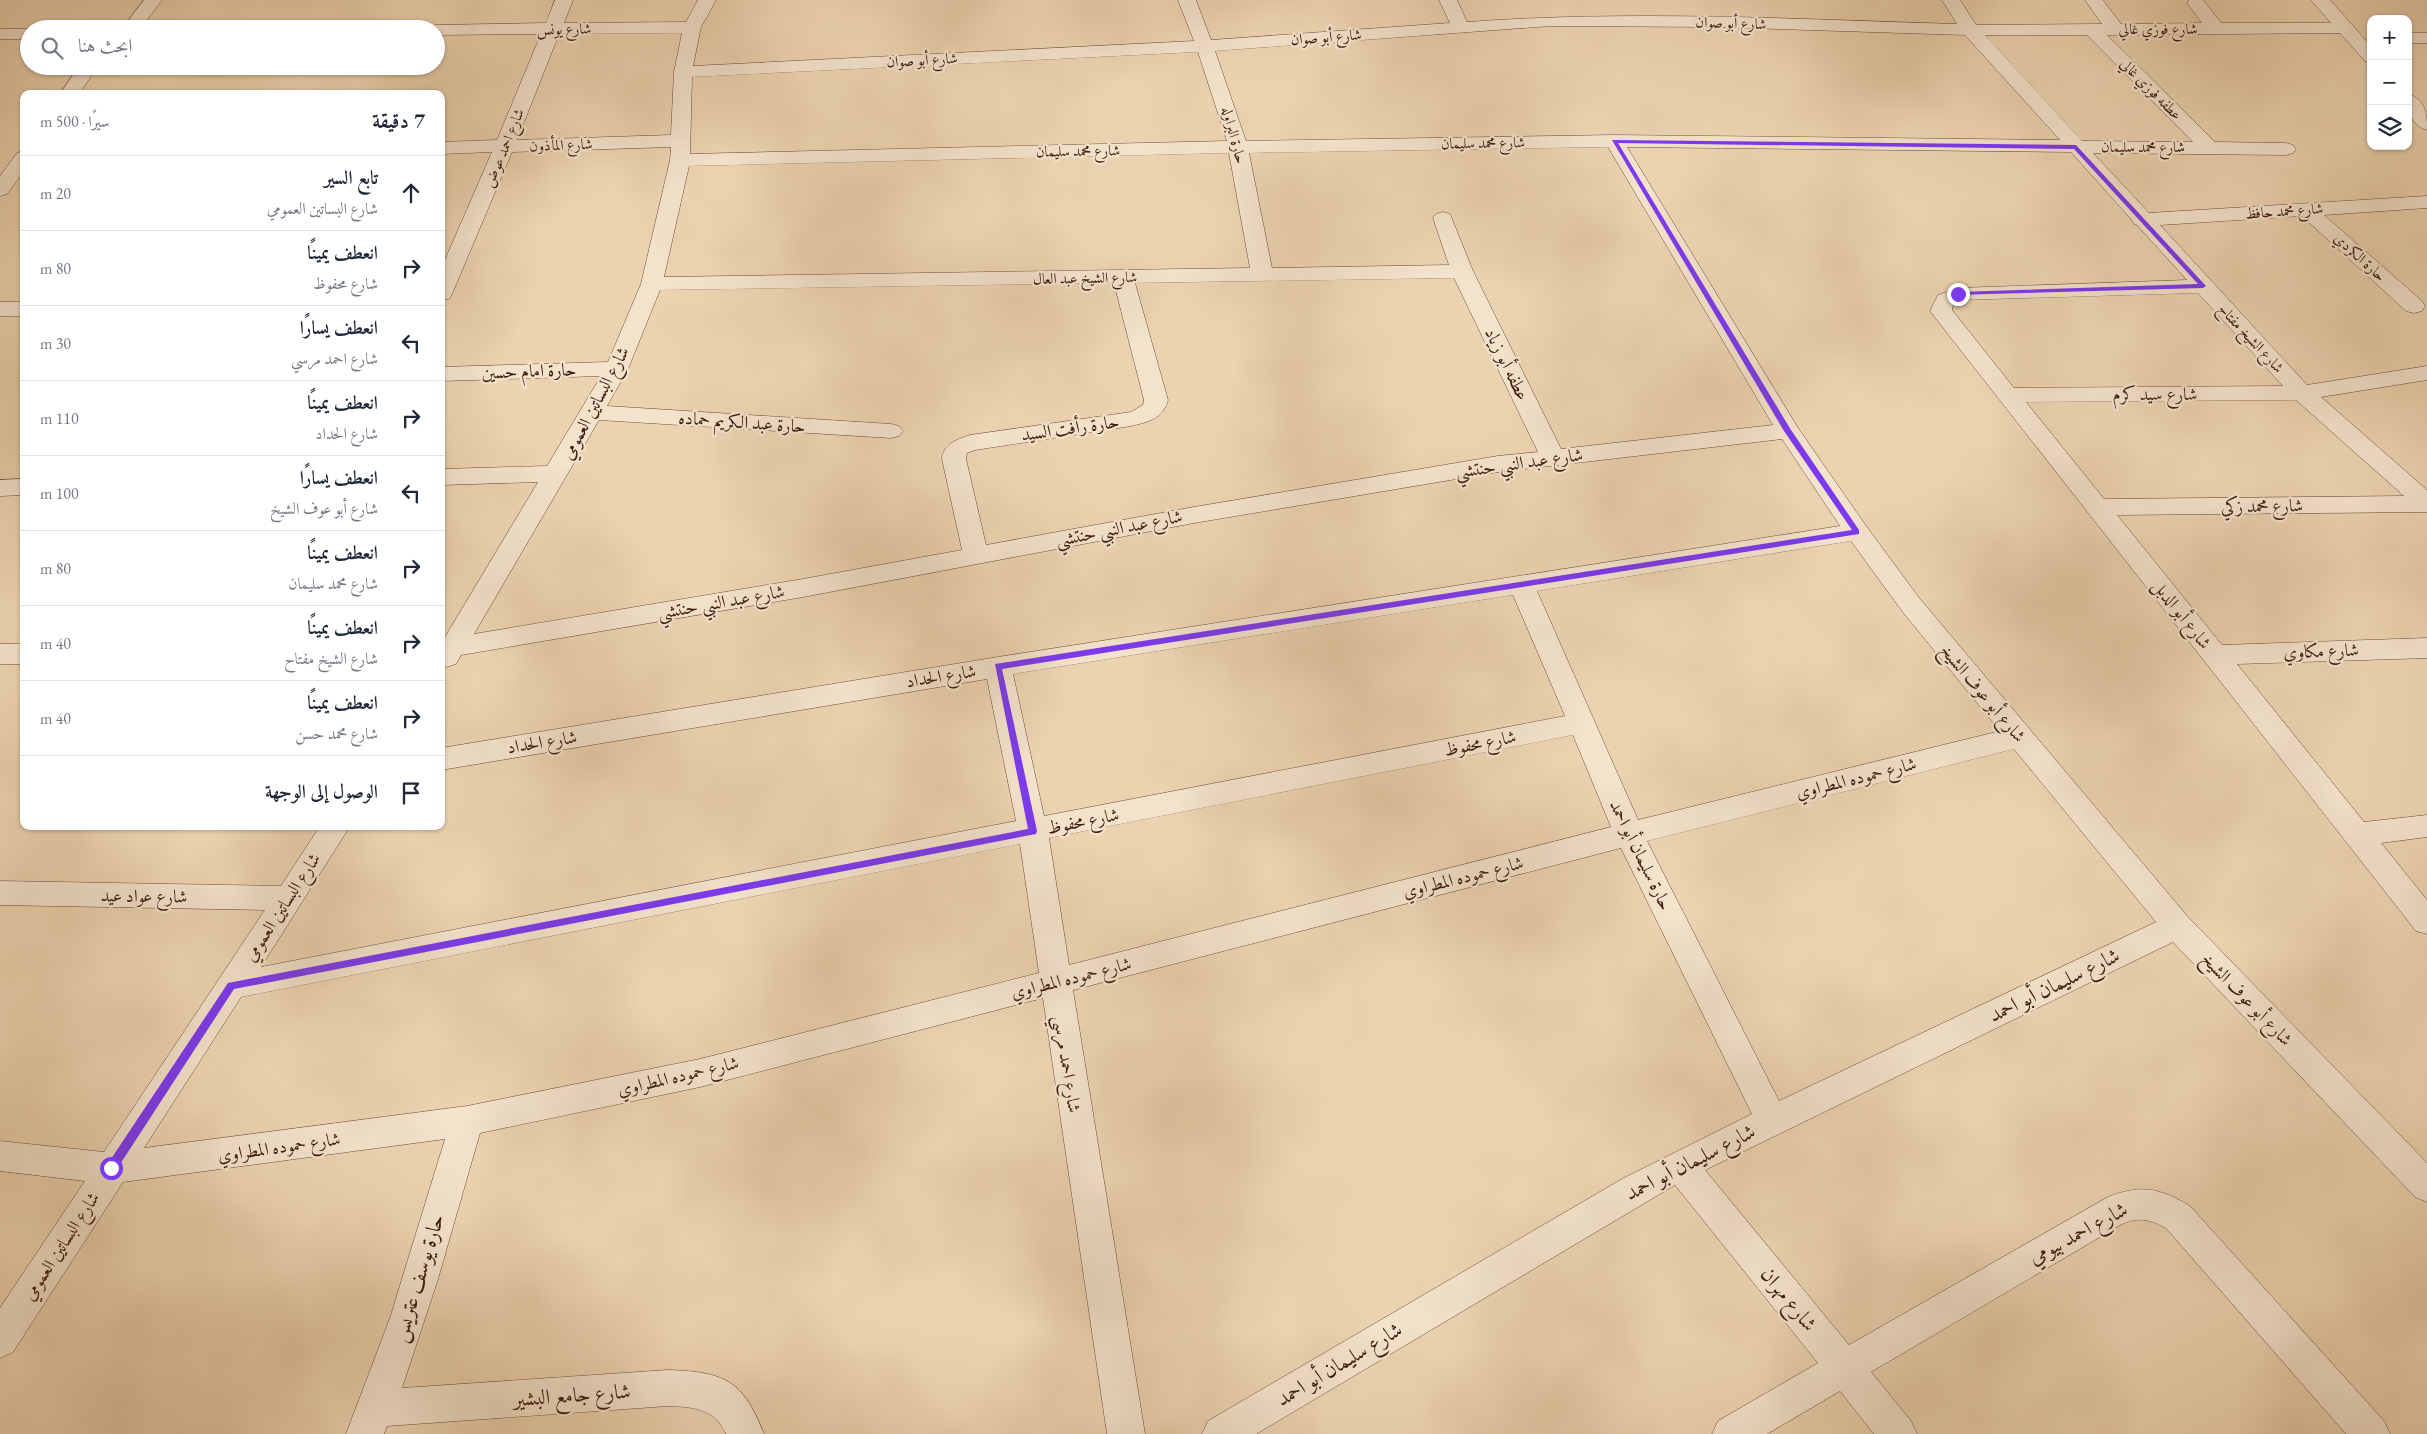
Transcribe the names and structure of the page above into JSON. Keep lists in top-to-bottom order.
{
  "streets": {
    "street": [
      "شارع أبو صوان",
      "شارع يونس",
      "شارع فوزي غالي",
      "عطفه فوزي غالي",
      "حارة البراوله",
      "شارع محمد سليمان",
      "شارع المأذون",
      "شارع احمد عوض",
      "شارع محمد حافظ",
      "حارة الكردي",
      "شارع الشيخ عبد العال",
      "شارع الشيخ مفتاح",
      "عطفه أبو زياد",
      "حارة امام حسين",
      "شارع سيد كرم",
      "شارع البساتين العمومي",
      "حارة عبد الكريم حماده",
      "حارة رأفت السيد",
      "شارع عبد النبي حنتشي",
      "شارع محمد زكي",
      "شارع أبو الدبل",
      "شارع مكاوي",
      "شارع الحداد",
      "شارع أبو عوف الشيخ",
      "شارع محفوظ",
      "شارع حموده المطراوي",
      "حارة سليمان أبو احمد",
      "شارع عواد عيد",
      "شارع سليمان أبو احمد",
      "شارع احمد مرسي",
      "شارع احمد بيومي",
      "حارة يوسف عتريس",
      "شارع مهران",
      "شارع جامع البشير"
    ]
  },
  "crossings": [
    ["شارع أبو صوان", "شارع فوزي غالي"],
    ["شارع أبو صوان", "حارة البراوله"],
    ["شارع أبو صوان", "شارع الشيخ مفتاح"],
    ["شارع أبو صوان", "شارع البساتين العمومي"],
    ["شارع يونس", "شارع احمد عوض"],
    ["شارع يونس", "شارع البساتين العمومي"],
    ["شارع فوزي غالي", "عطفه فوزي غالي"],
    ["شارع فوزي غالي", "شارع الشيخ مفتاح"],
    ["عطفه فوزي غالي", "شارع محمد سليمان"],
    ["حارة البراوله", "شارع محمد سليمان"],
    ["حارة البراوله", "شارع الشيخ عبد العال"],
    ["شارع محمد سليمان", "شارع المأذون"],
    ["شارع محمد سليمان", "شارع الشيخ مفتاح"],
    ["شارع محمد سليمان", "شارع البساتين العمومي"],
    ["شارع محمد سليمان", "شارع أبو عوف الشيخ"],
    ["شارع المأذون", "شارع احمد عوض"],
    ["شارع المأذون", "شارع البساتين العمومي"],
    ["شارع محمد حافظ", "حارة الكردي"],
    ["شارع محمد حافظ", "شارع الشيخ مفتاح"],
    ["شارع الشيخ عبد العال", "عطفه أبو زياد"],
    ["شارع الشيخ عبد العال", "شارع البساتين العمومي"],
    ["شارع الشيخ عبد العال", "حارة رأفت السيد"],
    ["شارع الشيخ مفتاح", "شارع سيد كرم"],
    ["شارع الشيخ مفتاح", "شارع محمد زكي"],
    ["شارع الشيخ مفتاح", "شارع أبو الدبل"],
    ["عطفه أبو زياد", "شارع عبد النبي حنتشي"],
    ["حارة امام حسين", "شارع البساتين العمومي"],
    ["شارع سيد كرم", "شارع أبو الدبل"],
    ["شارع البساتين العمومي", "حارة عبد الكريم حماده"],
    ["شارع البساتين العمومي", "شارع عبد النبي حنتشي"],
    ["شارع البساتين العمومي", "شارع محفوظ"],
    ["شارع البساتين العمومي", "شارع حموده المطراوي"],
    ["شارع البساتين العمومي", "شارع عواد عيد"],
    ["حارة رأفت السيد", "شارع عبد النبي حنتشي"],
    ["شارع عبد النبي حنتشي", "شارع أبو عوف الشيخ"],
    ["شارع محمد زكي", "شارع أبو الدبل"],
    ["شارع أبو الدبل", "شارع مكاوي"],
    ["شارع الحداد", "شارع أبو عوف الشيخ"],
    ["شارع الحداد", "حارة سليمان أبو احمد"],
    ["شارع الحداد", "شارع احمد مرسي"],
    ["شارع أبو عوف الشيخ", "شارع حموده المطراوي"],
    ["شارع أبو عوف الشيخ", "شارع سليمان أبو احمد"],
    ["شارع محفوظ", "حارة سليمان أبو احمد"],
    ["شارع محفوظ", "شارع احمد مرسي"],
    ["شارع حموده المطراوي", "حارة سليمان أبو احمد"],
    ["شارع حموده المطراوي", "شارع احمد مرسي"],
    ["شارع حموده المطراوي", "حارة يوسف عتريس"],
    ["حارة سليمان أبو احمد", "شارع سليمان أبو احمد"],
    ["شارع سليمان أبو احمد", "شارع مهران"],
    ["شارع احمد بيومي", "شارع مهران"],
    ["حارة يوسف عتريس", "شارع جامع البشير"]
  ],
  "page": {
    "map_buttons": ["+", "−"],
    "search": "ابحث هنا",
    "heading": ["7 دقيقة", "سيرًا · 500 m"],
    "list": [
      ["تابع السير", "شارع البساتين العمومي", "20 m"],
      ["انعطف يمينًا", "شارع محفوظ", "80 m"],
      ["انعطف يسارًا", "شارع احمد مرسي", "30 m"],
      ["انعطف يمينًا", "شارع الحداد", "110 m"],
      ["انعطف يسارًا", "شارع أبو عوف الشيخ", "100 m"],
      ["انعطف يمينًا", "شارع محمد سليمان", "80 m"],
      ["انعطف يمينًا", "شارع الشيخ مفتاح", "40 m"],
      ["انعطف يمينًا", "شارع محمد حسن", "40 m"],
      "الوصول إلى الوجهة"
    ]
  }
}
